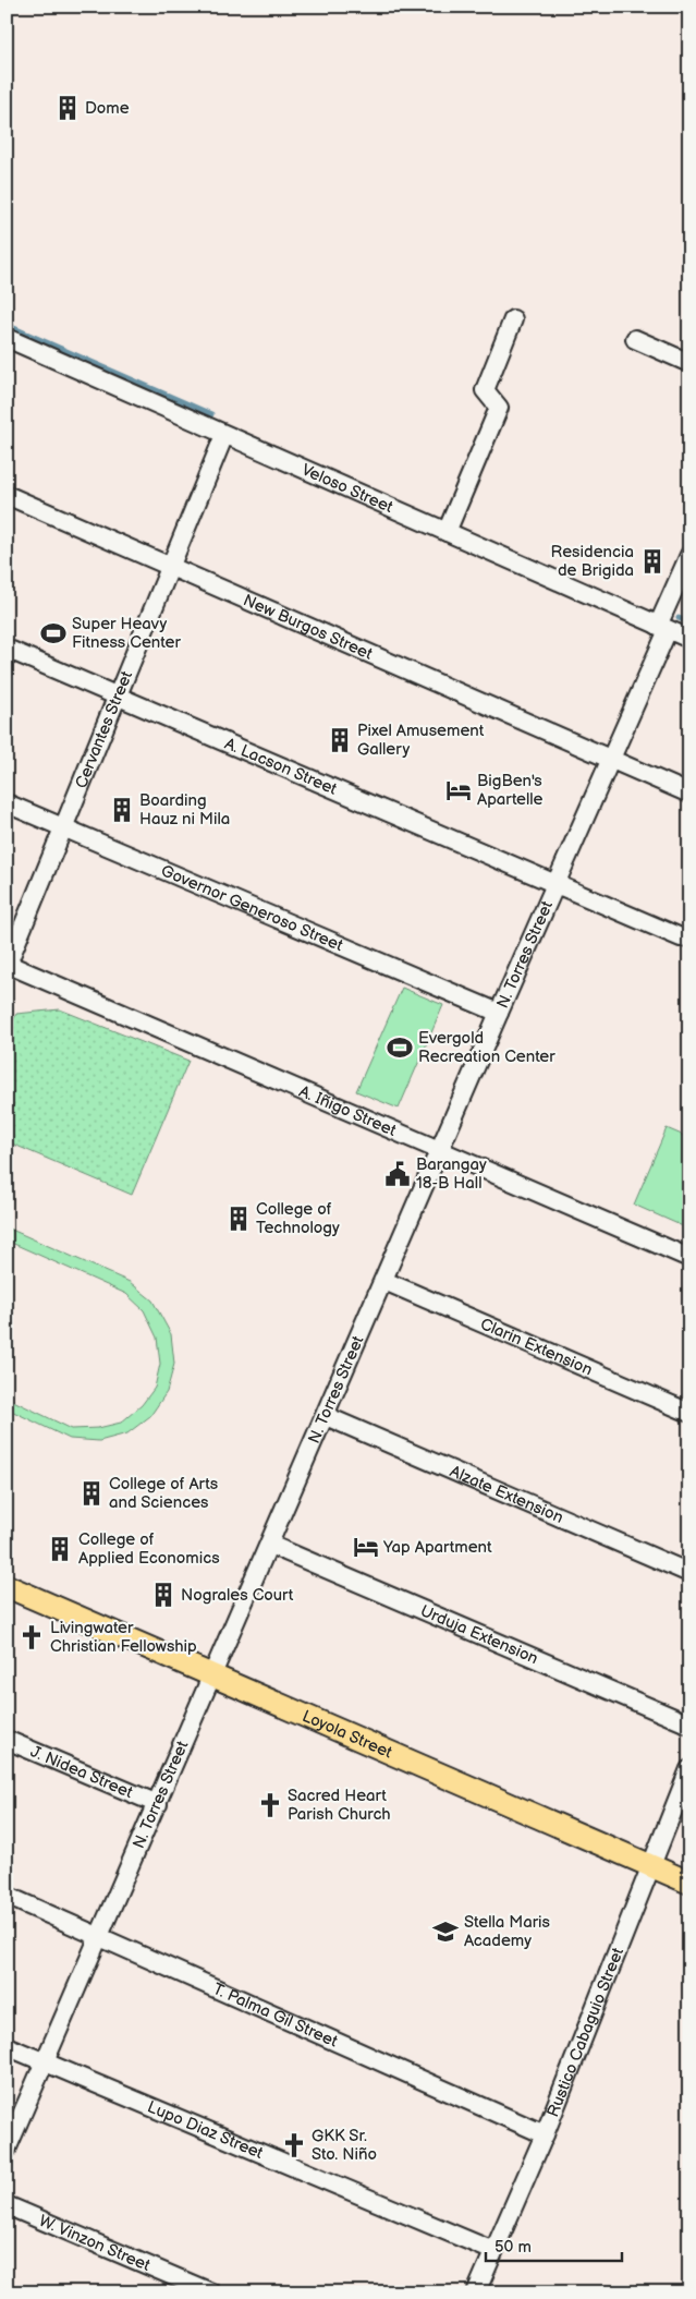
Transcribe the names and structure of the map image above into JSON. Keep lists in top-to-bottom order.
{
  "streets": {
    "main road": ["Loyola Street"],
    "street": [
      "Veloso Street",
      "New Burgos Street",
      "Cervantes Street",
      "A. Lacson Street",
      "Governor Generoso Street",
      "N. Torres Street",
      "A. Iñigo Street",
      "Clarin Extension",
      "Alzate Extension",
      "Urduja Extension",
      "J. Nidea Street",
      "T. Palma Gil Street",
      "Rustico Cabaguio Street",
      "Lupo Diaz Street",
      "W. Vinzon Street"
    ]
  },
  "crossings": [
    ["Veloso Street", "Cervantes Street"],
    ["Veloso Street", "N. Torres Street"],
    ["New Burgos Street", "Cervantes Street"],
    ["New Burgos Street", "N. Torres Street"],
    ["Cervantes Street", "A. Lacson Street"],
    ["Cervantes Street", "Governor Generoso Street"],
    ["Cervantes Street", "A. Iñigo Street"],
    ["A. Lacson Street", "N. Torres Street"],
    ["Governor Generoso Street", "N. Torres Street"],
    ["N. Torres Street", "A. Iñigo Street"],
    ["N. Torres Street", "Clarin Extension"],
    ["N. Torres Street", "Alzate Extension"],
    ["N. Torres Street", "Urduja Extension"],
    ["N. Torres Street", "Loyola Street"],
    ["N. Torres Street", "J. Nidea Street"],
    ["N. Torres Street", "T. Palma Gil Street"],
    ["N. Torres Street", "Lupo Diaz Street"],
    ["Loyola Street", "Rustico Cabaguio Street"],
    ["T. Palma Gil Street", "Rustico Cabaguio Street"],
    ["Rustico Cabaguio Street", "Lupo Diaz Street"]
  ],
  "places": {
    "building": [
      "Dome",
      "Residencia de Brigida",
      "Pixel Amusement Gallery",
      "Boarding Hauz ni Mila",
      "College of Technology",
      "College of Arts and Sciences",
      "College of Applied Economics",
      "Nograles Court"
    ],
    "sports": ["Super Heavy Fitness Center", "Evergold Recreation Center"],
    "hotel": ["BigBen's Apartelle", "Yap Apartment"],
    "public building": ["Barangay 18-B Hall"],
    "church": ["Livingwater Christian Fellowship", "Sacred Heart Parish Church", "GKK Sr. Sto. Niño"],
    "school or university": ["Stella Maris Academy"]
  },
  "scale_bar": "50 m"
}
